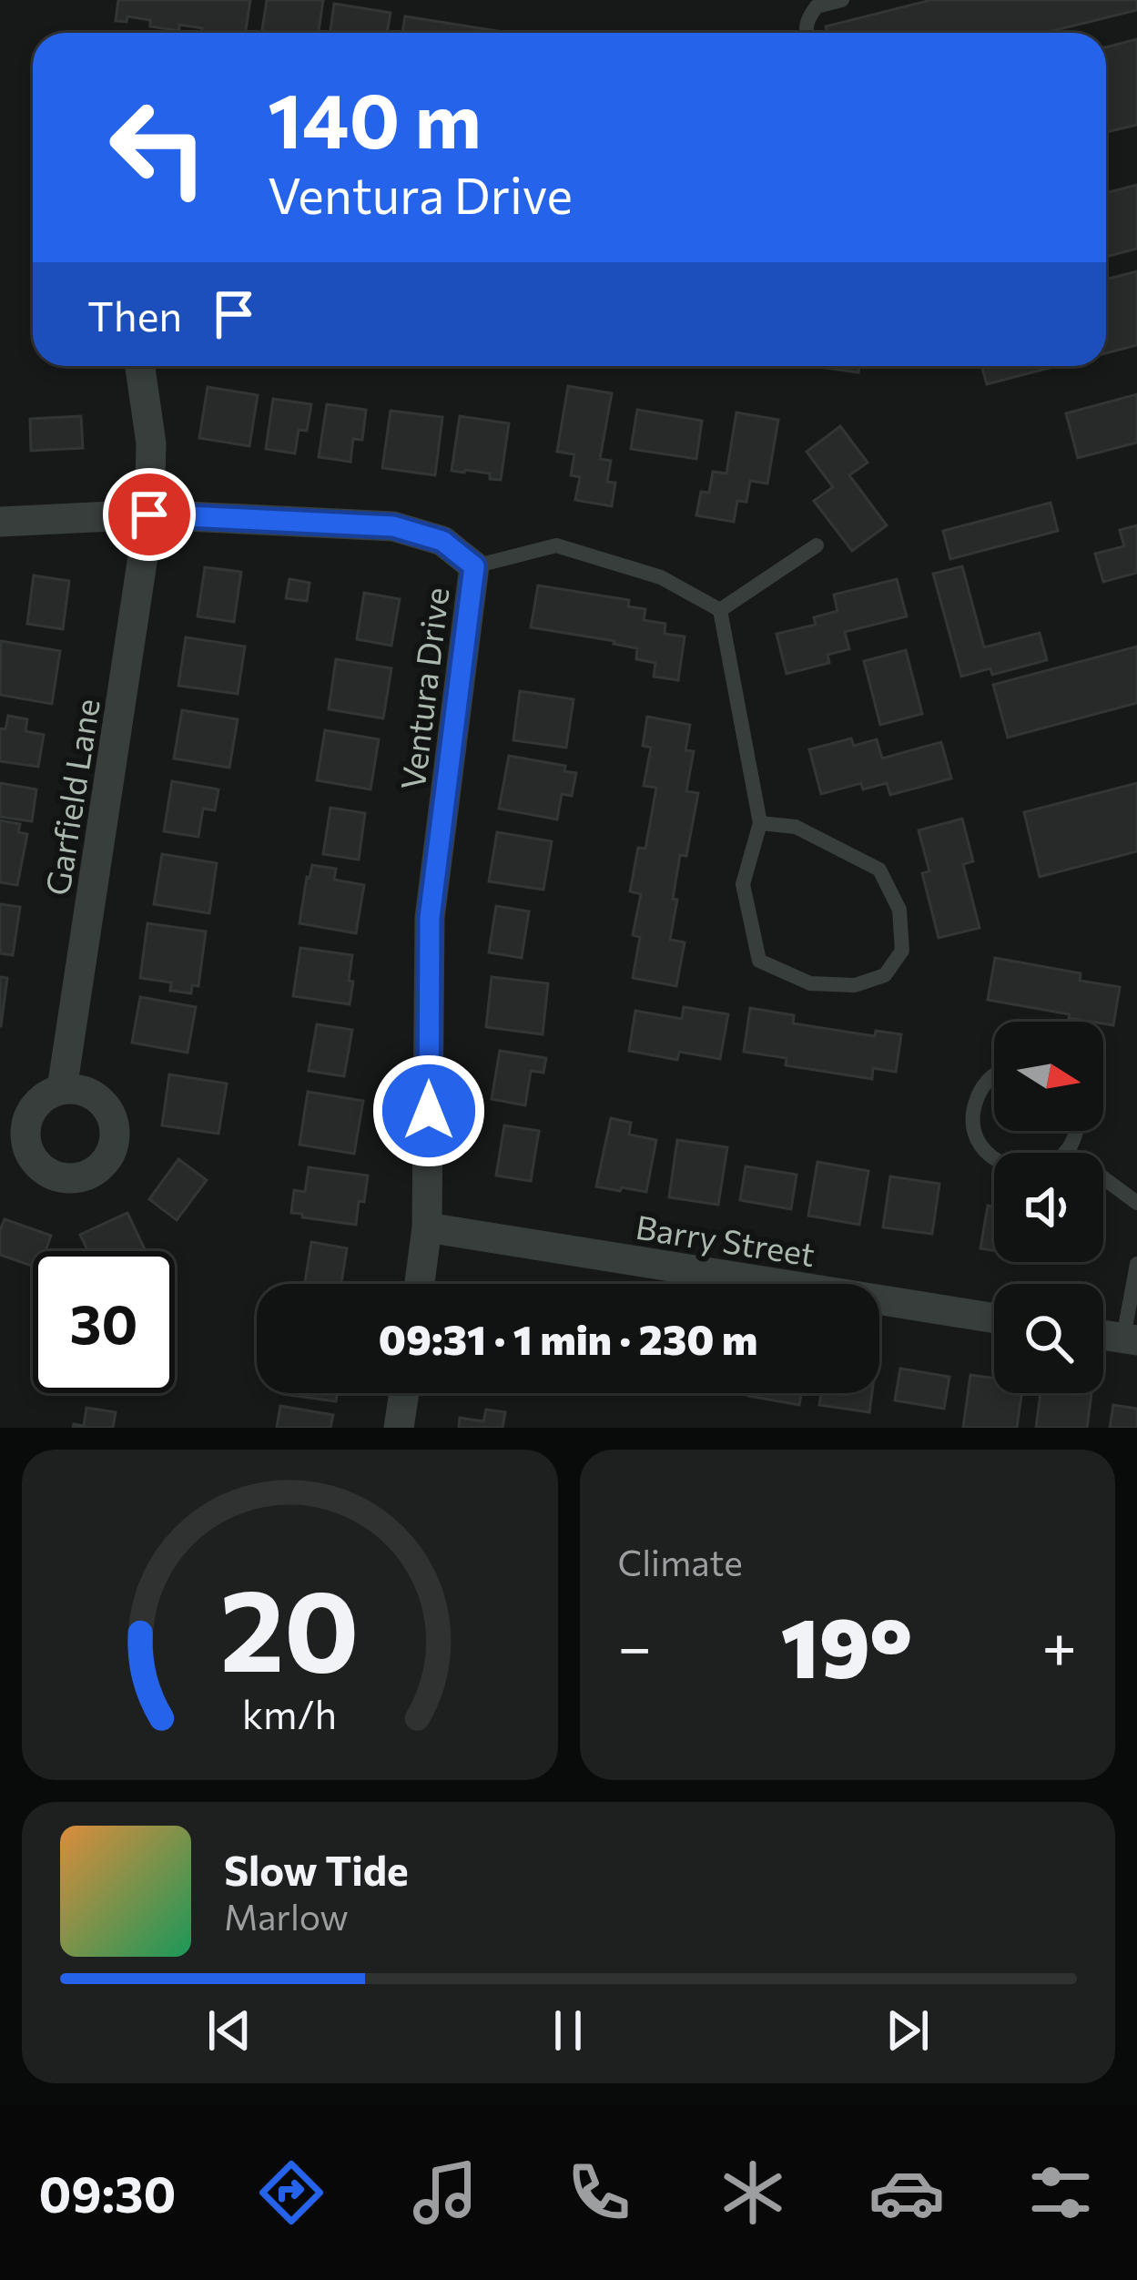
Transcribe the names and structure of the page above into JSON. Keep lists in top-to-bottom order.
{
  "streets": {
    "street": ["Ventura Drive", "Garfield Lane", "Barry Street"]
  },
  "crossings": [
    ["Ventura Drive", "Garfield Lane"],
    ["Ventura Drive", "Barry Street"]
  ],
  "north": "right",
  "page": {
    "turn": ["140 m", "Ventura Drive"],
    "then": "Then",
    "limit": "30",
    "trip": "09:31 · 1 min · 230 m",
    "tile": "Climate",
    "heat": ["−", "19°", "+"],
    "song": ["Slow Tide", "Marlow"],
    "tabs": "09:30",
    "gauge": ["20", "km/h"]
  }
}
